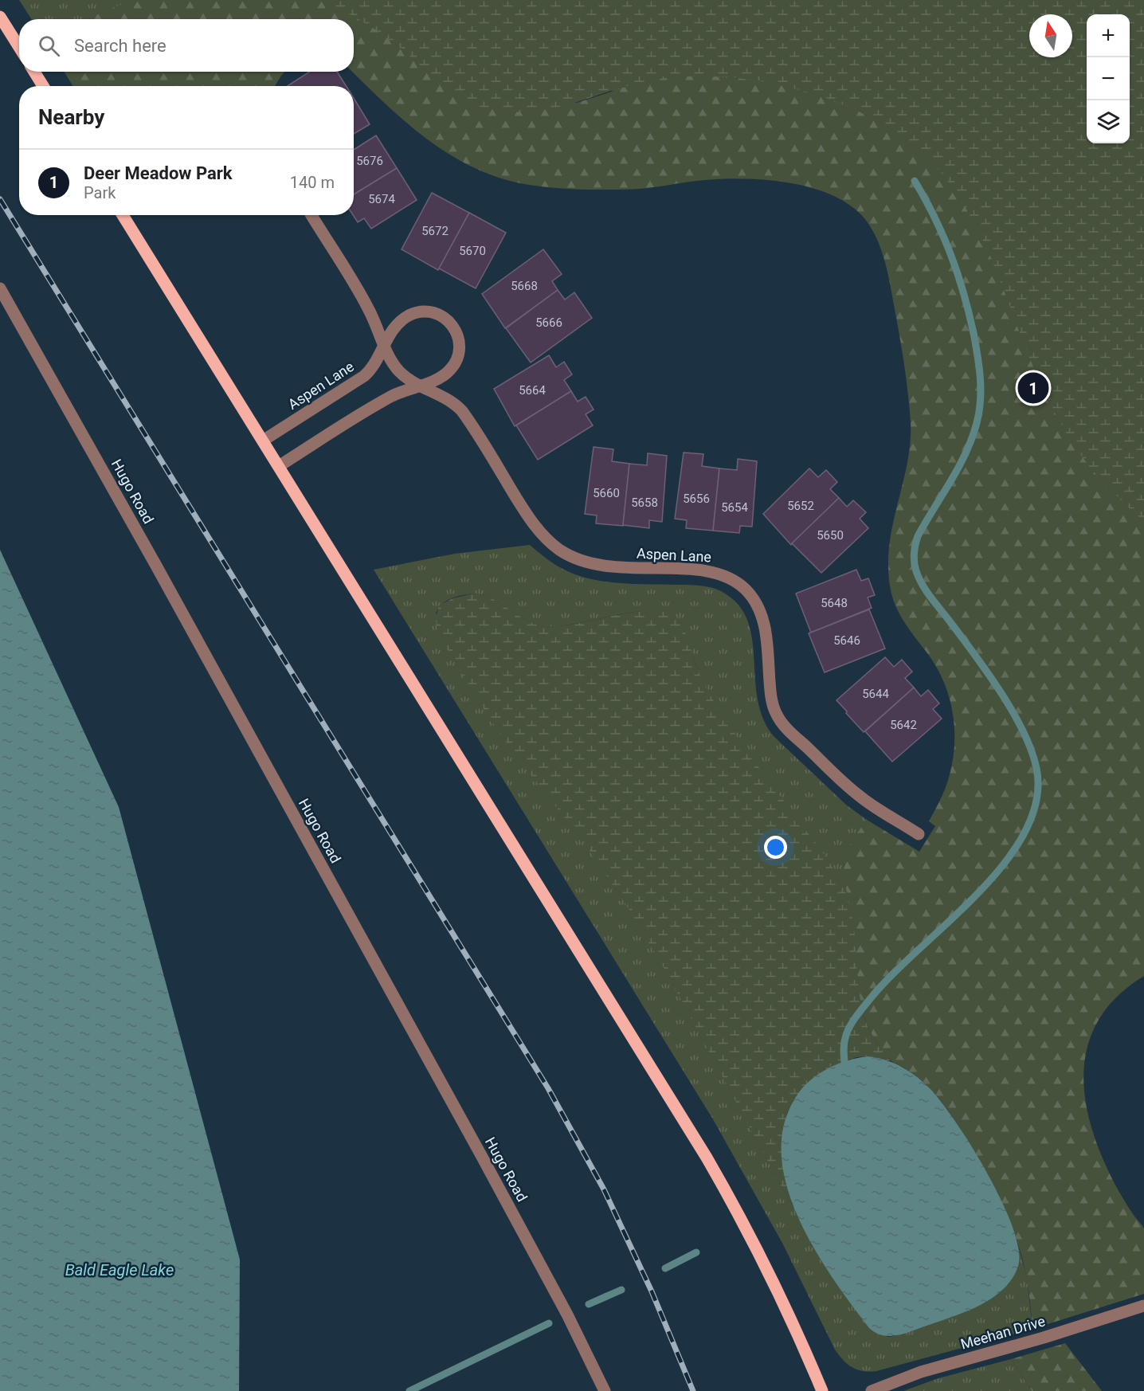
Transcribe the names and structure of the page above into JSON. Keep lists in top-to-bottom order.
{
  "streets": {
    "street": ["Aspen Lane", "Hugo Road", "Meehan Drive"]
  },
  "water": ["Bald Eagle Lake"],
  "house_numbers": [
    "5676",
    "5674",
    "5672",
    "5670",
    "5668",
    "5666",
    "5664",
    "5660",
    "5656",
    "5658",
    "5652",
    "5654",
    "5650",
    "5648",
    "5646",
    "5644",
    "5642"
  ],
  "north": "top",
  "page": {
    "map_buttons": ["+", "−"],
    "search": "Search here",
    "heading": "Nearby",
    "list": [
      {
        "mark": "1",
        "name": "Deer Meadow Park",
        "note": "Park",
        "value": "140 m"
      }
    ],
    "pins": "1"
  }
}
